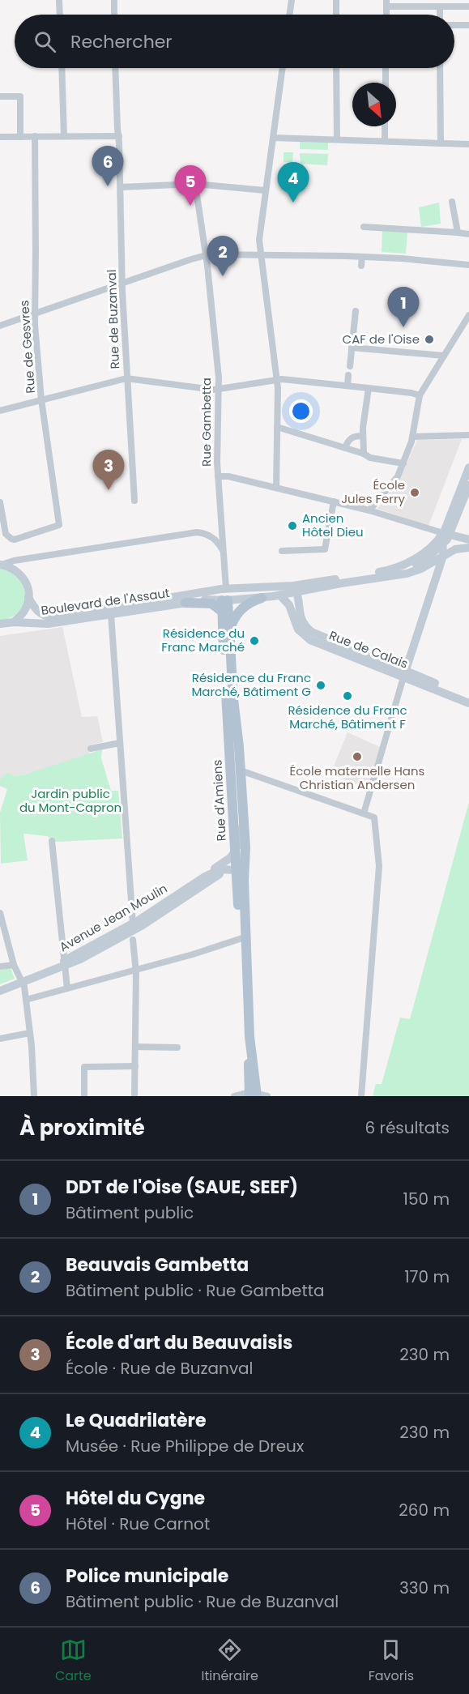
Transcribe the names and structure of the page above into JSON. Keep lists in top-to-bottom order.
{
  "streets": {
    "main road": [
      "Boulevard de l'Assaut",
      "Rue de Calais",
      "Rue d'Amiens",
      "Avenue Jean Moulin"
    ],
    "street": ["Rue de Buzanval", "Rue de Gesvres", "Rue Gambetta"]
  },
  "crossings": [
    ["Rue Gambetta", "Boulevard de l'Assaut"],
    ["Rue Gambetta", "Rue d'Amiens"],
    ["Boulevard de l'Assaut", "Rue d'Amiens"],
    ["Rue d'Amiens", "Avenue Jean Moulin"]
  ],
  "parks": ["Jardin public du Mont-Capron"],
  "places": [
    "CAF de l'Oise",
    "École Jules Ferry",
    "Ancien Hôtel Dieu",
    "Résidence du Franc Marché",
    "Résidence du Franc Marché, Bâtiment G",
    "Résidence du Franc Marché, Bâtiment F",
    "École maternelle Hans Christian Andersen"
  ],
  "north": "bottom right",
  "page": {
    "search": "Rechercher",
    "pins": [
      "6",
      "4",
      "5",
      "2",
      "1",
      "3"
    ],
    "heading": ["À proximité", "6 résultats"],
    "list": [
      {
        "mark": "1",
        "name": "DDT de l'Oise (SAUE, SEEF)",
        "note": "Bâtiment public",
        "value": "150 m"
      },
      {
        "mark": "2",
        "name": "Beauvais Gambetta",
        "note": "Bâtiment public · Rue Gambetta",
        "value": "170 m"
      },
      {
        "mark": "3",
        "name": "École d'art du Beauvaisis",
        "note": "École · Rue de Buzanval",
        "value": "230 m"
      },
      {
        "mark": "4",
        "name": "Le Quadrilatère",
        "note": "Musée · Rue Philippe de Dreux",
        "value": "230 m"
      },
      {
        "mark": "5",
        "name": "Hôtel du Cygne",
        "note": "Hôtel · Rue Carnot",
        "value": "260 m"
      },
      {
        "mark": "6",
        "name": "Police municipale",
        "note": "Bâtiment public · Rue de Buzanval",
        "value": "330 m"
      }
    ],
    "nav": ["Carte", "Itinéraire", "Favoris"]
  }
}
